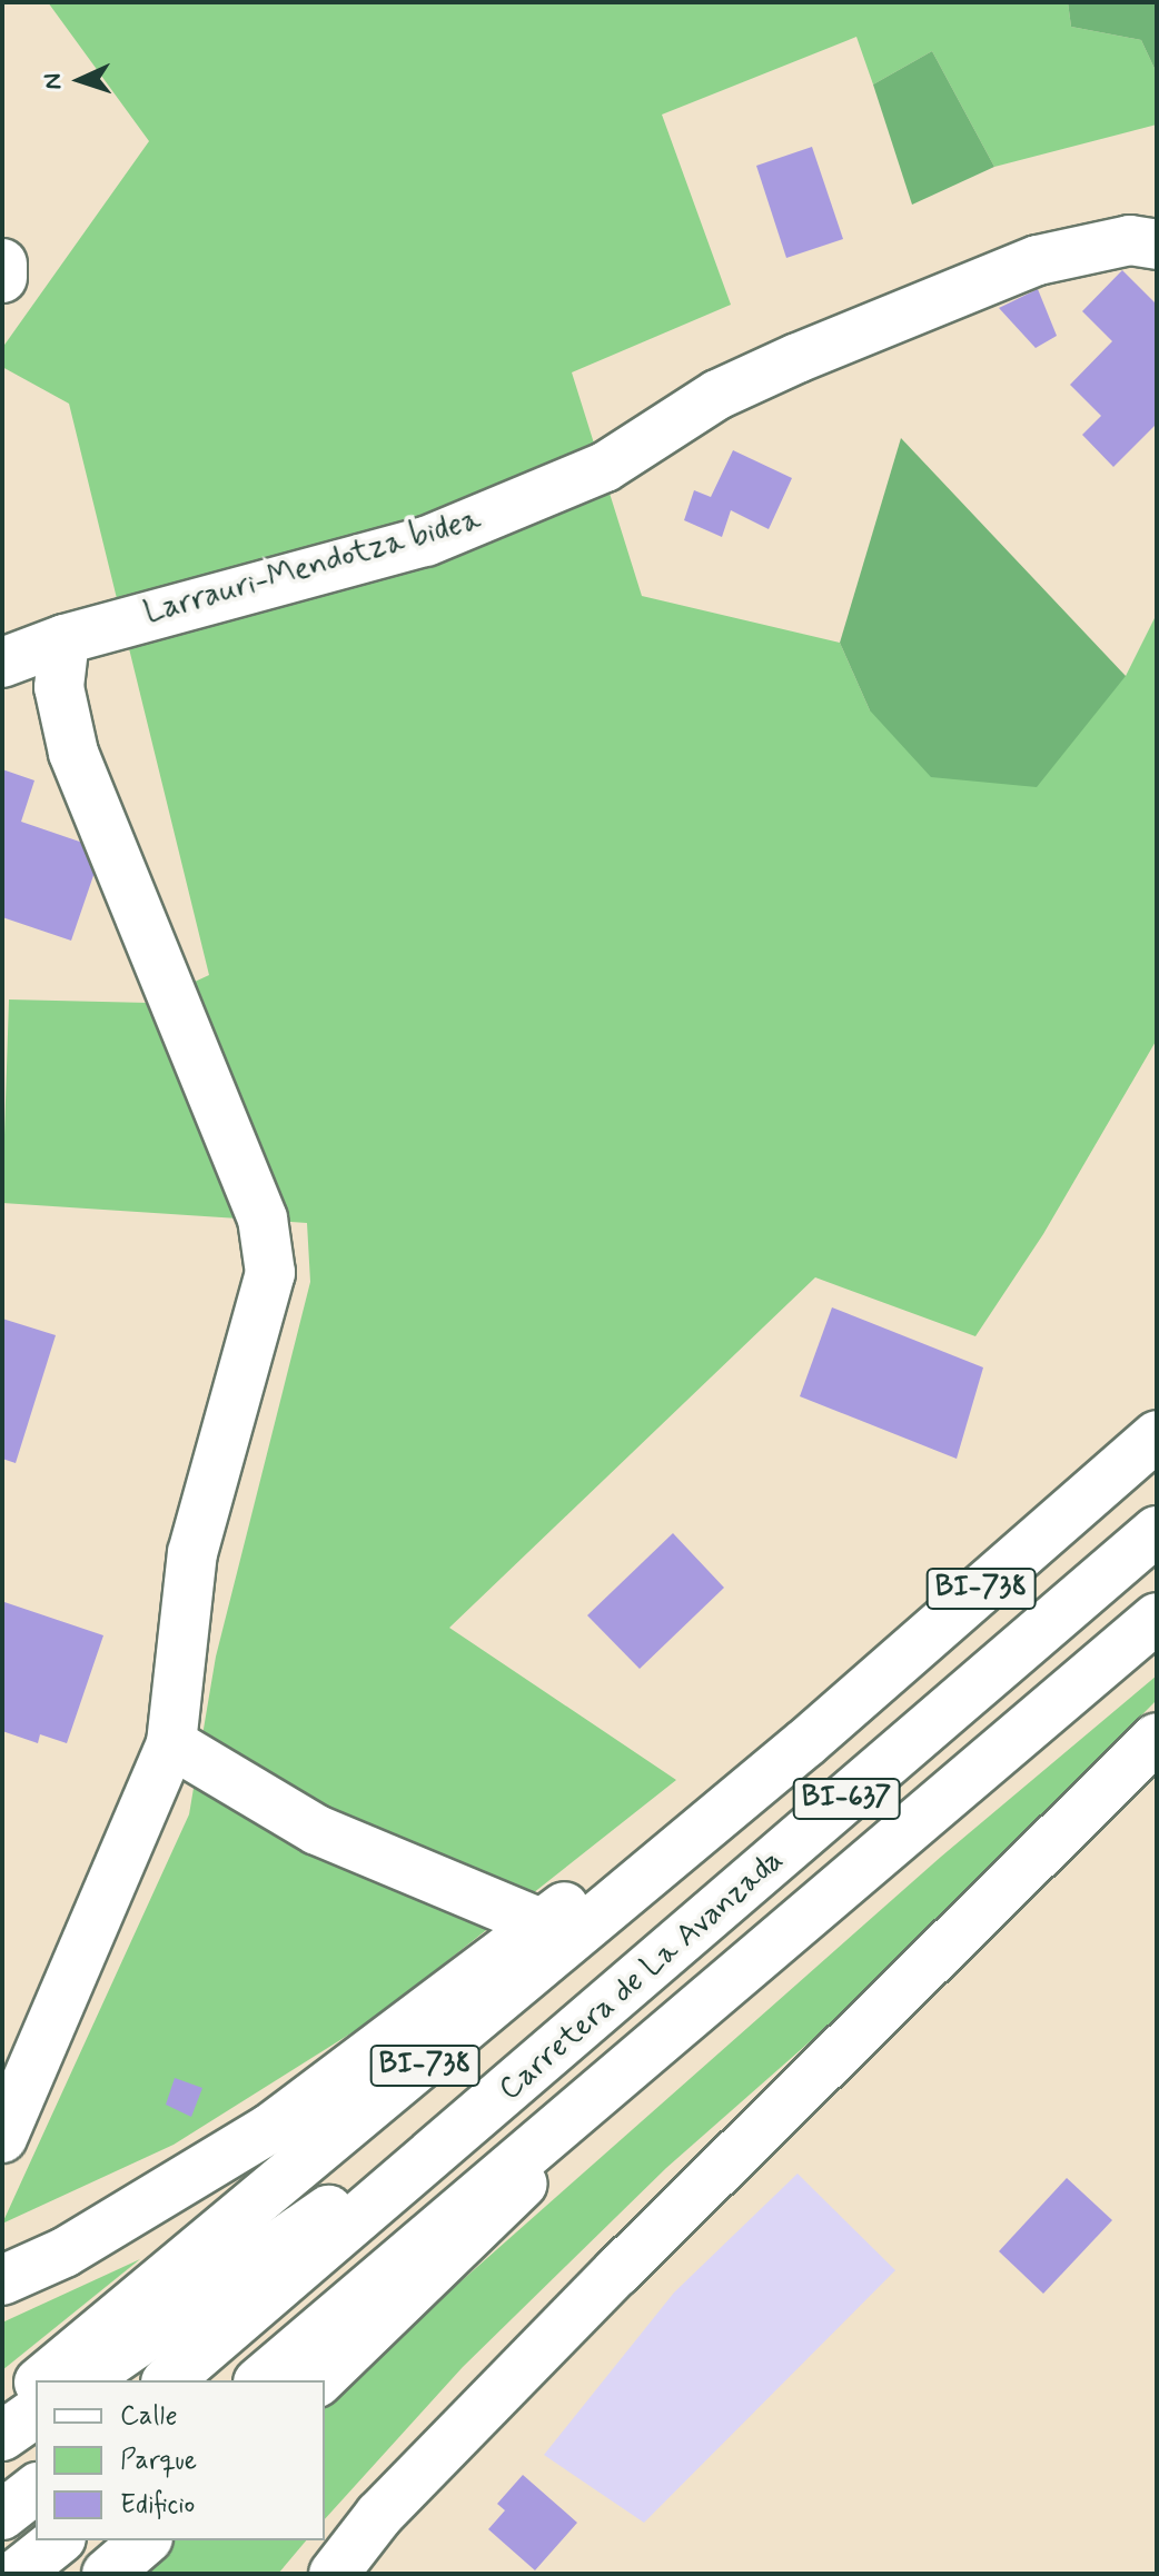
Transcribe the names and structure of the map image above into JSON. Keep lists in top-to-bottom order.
{
  "streets": {
    "main road": [
      "Larrauri-Mendotza bidea",
      "BI-738",
      "BI-637",
      "Carretera de La Avanzada"
    ]
  },
  "legend": ["Calle", "Parque", "Edificio"],
  "north": "left"
}
